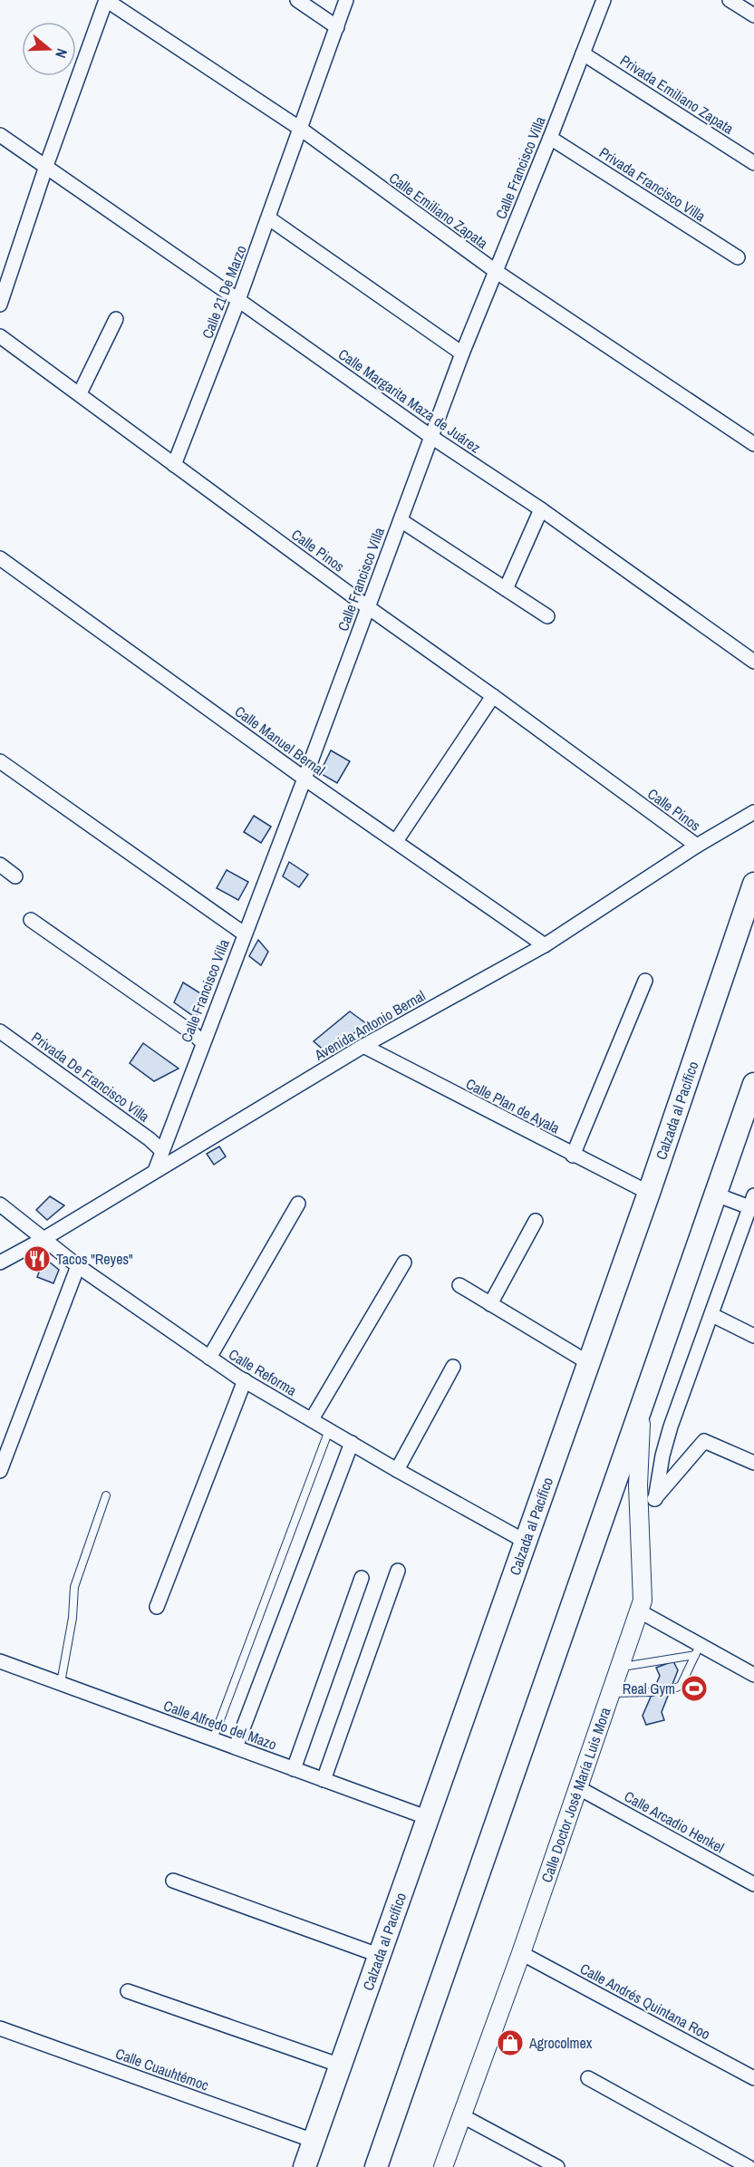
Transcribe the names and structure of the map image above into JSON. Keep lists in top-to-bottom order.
{
  "streets": {
    "main road": ["Calzada al Pacífico"],
    "street": [
      "Privada Emiliano Zapata",
      "Calle Francisco Villa",
      "Privada Francisco Villa",
      "Calle Emiliano Zapata",
      "Calle 21 De Marzo",
      "Calle Margarita Maza de Juárez",
      "Calle Pinos",
      "Calle Manuel Bernal",
      "Avenida Antonio Bernal",
      "Privada De Francisco Villa",
      "Calle Plan de Ayala",
      "Calle Reforma",
      "Calle Alfredo del Mazo",
      "Calle Doctor José María Luis Mora",
      "Calle Arcadio Henkel",
      "Calle Andrés Quintana Roo",
      "Calle Cuauhtémoc"
    ]
  },
  "crossings": [
    ["Privada Emiliano Zapata", "Calle Francisco Villa"],
    ["Calle Francisco Villa", "Privada Francisco Villa"],
    ["Calle Francisco Villa", "Calle Emiliano Zapata"],
    ["Calle Francisco Villa", "Calle Margarita Maza de Juárez"],
    ["Calle Francisco Villa", "Calle Pinos"],
    ["Calle Francisco Villa", "Calle Manuel Bernal"],
    ["Calle Francisco Villa", "Avenida Antonio Bernal"],
    ["Calle Francisco Villa", "Privada De Francisco Villa"],
    ["Calle Emiliano Zapata", "Calle 21 De Marzo"],
    ["Calle 21 De Marzo", "Calle Margarita Maza de Juárez"],
    ["Calle 21 De Marzo", "Calle Pinos"],
    ["Calle Pinos", "Avenida Antonio Bernal"],
    ["Calle Manuel Bernal", "Avenida Antonio Bernal"],
    ["Avenida Antonio Bernal", "Calle Plan de Ayala"],
    ["Avenida Antonio Bernal", "Calle Reforma"],
    ["Calle Plan de Ayala", "Calzada al Pacífico"],
    ["Calzada al Pacífico", "Calle Reforma"],
    ["Calzada al Pacífico", "Calle Alfredo del Mazo"],
    ["Calzada al Pacífico", "Calle Cuauhtémoc"],
    ["Calle Doctor José María Luis Mora", "Calle Arcadio Henkel"],
    ["Calle Doctor José María Luis Mora", "Calle Andrés Quintana Roo"]
  ],
  "places": {
    "restaurant": ["Tacos \"Reyes\""],
    "sports": ["Real Gym"],
    "shop": ["Agrocolmex"]
  },
  "north": "right"
}
